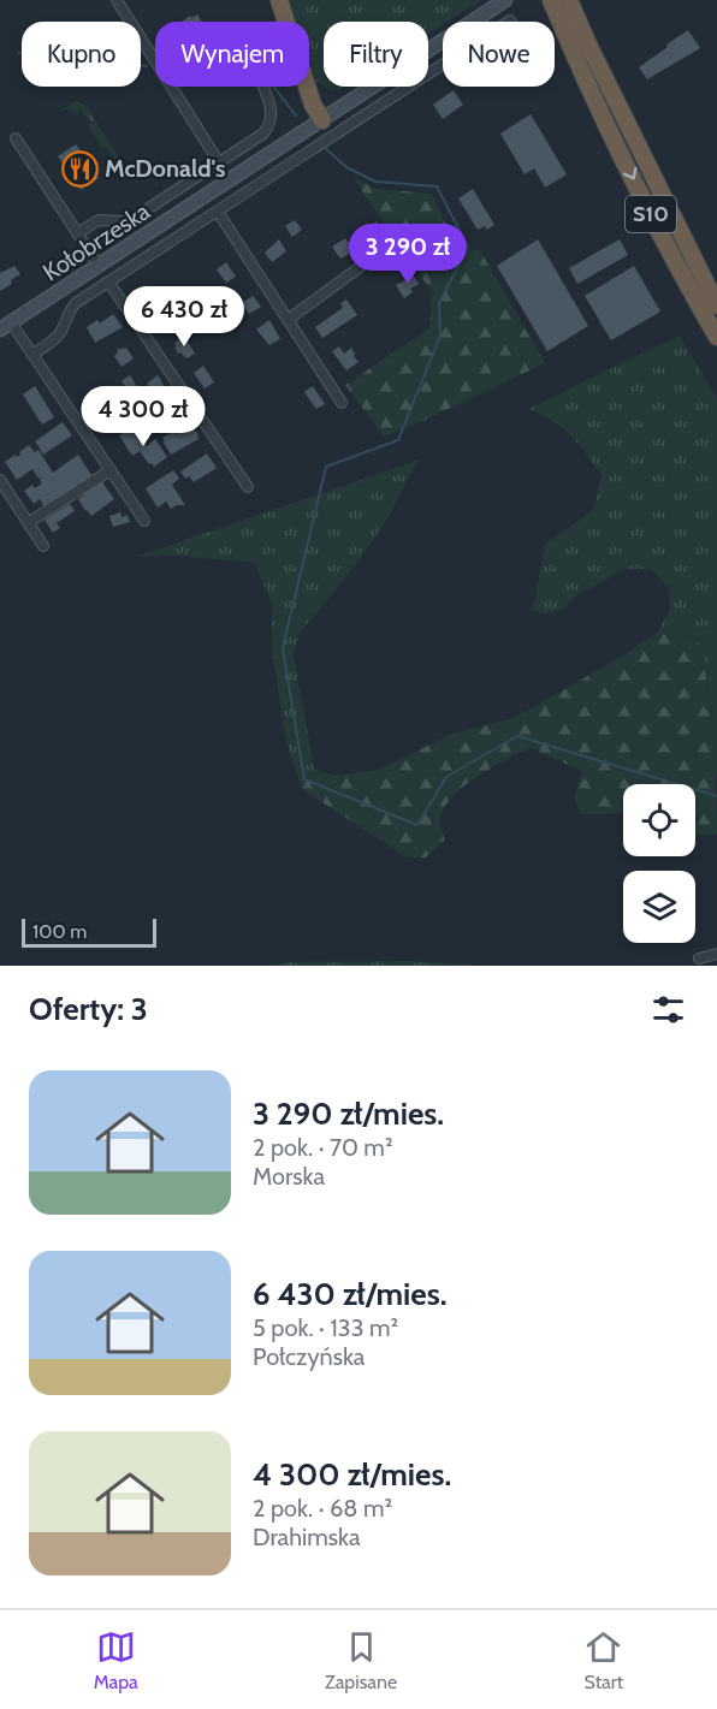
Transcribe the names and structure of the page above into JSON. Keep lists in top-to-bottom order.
{
  "streets": {
    "highway": ["S10"],
    "main road": ["Kołobrzeska"]
  },
  "places": {
    "restaurant": ["McDonald's"]
  },
  "scale_bar": "100 m",
  "page": {
    "chip": [
      "Kupno",
      "Wynajem",
      "Filtry",
      "Nowe"
    ],
    "price": ["3 290 zł", "6 430 zł", "4 300 zł"],
    "scale": "100 m",
    "heading": "Oferty: 3",
    "list": [
      {
        "name": "3 290 zł/mies.",
        "note": "2 pok. · 70 m² · Morska"
      },
      {
        "name": "6 430 zł/mies.",
        "note": "5 pok. · 133 m² · Połczyńska"
      },
      {
        "name": "4 300 zł/mies.",
        "note": "2 pok. · 68 m² · Drahimska"
      }
    ],
    "tabs": ["Mapa", "Zapisane", "Start"]
  }
}
